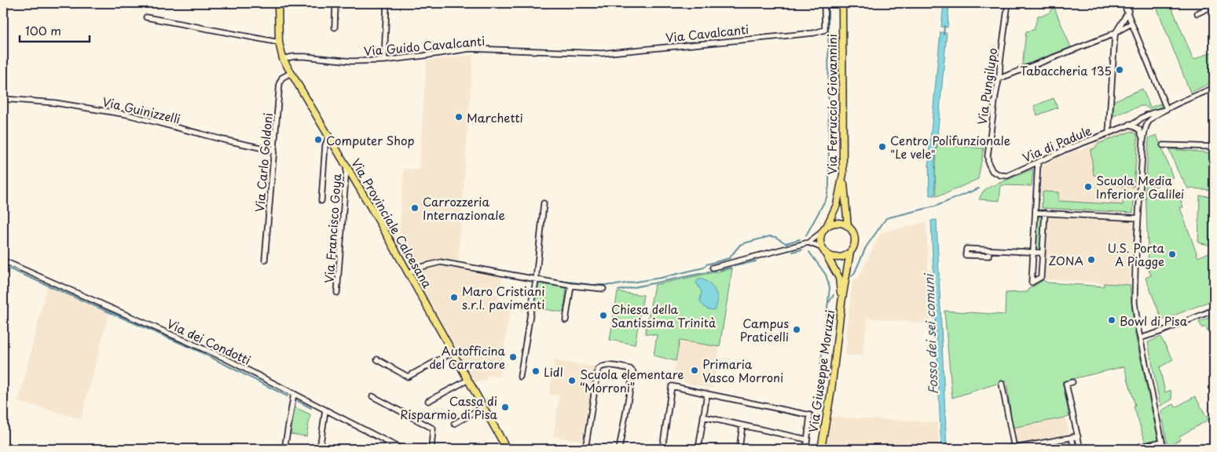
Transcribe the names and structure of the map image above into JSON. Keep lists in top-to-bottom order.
{
  "streets": {
    "main road": ["Via Ferruccio Giovannini", "Via Provinciale Calcesana", "Via Giuseppe Moruzzi"],
    "street": [
      "Via Cavalcanti",
      "Via Guido Cavalcanti",
      "Via Pungilupo",
      "Via Guinizzelli",
      "Via di Padule",
      "Via Carlo Goldoni",
      "Via Francisco Goya",
      "Via dei Condotti"
    ]
  },
  "crossings": [
    ["Via Cavalcanti", "Via Guido Cavalcanti"],
    ["Via Guido Cavalcanti", "Via Provinciale Calcesana"],
    ["Via Pungilupo", "Via di Padule"],
    ["Via Ferruccio Giovannini", "Via Giuseppe Moruzzi"],
    ["Via Guinizzelli", "Via Carlo Goldoni"],
    ["Via Carlo Goldoni", "Via Provinciale Calcesana"],
    ["Via Provinciale Calcesana", "Via Francisco Goya"]
  ],
  "water": ["Fosso dei sei comuni"],
  "places": [
    "Tabaccheria 135",
    "Marchetti",
    "Computer Shop",
    "Centro Polifunzionale \"Le vele\"",
    "Scuola Media Inferiore Galilei",
    "Carrozzeria Internazionale",
    "U.S. Porta A Piagge",
    "ZONA",
    "Maro Cristiani s.r.l. pavimenti",
    "Chiesa della Santissima Trinità",
    "Bowl di Pisa",
    "Campus Praticelli",
    "Autofficina del Carratore",
    "Primaria Vasco Morroni",
    "Lidl",
    "Scuola elementare “Morroni”",
    "Cassa di Risparmio di Pisa"
  ],
  "scale_bar": "100 m"
}
